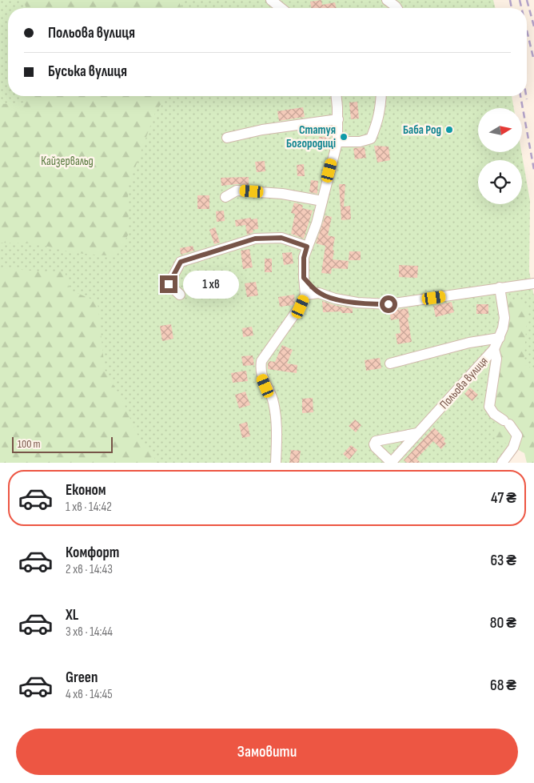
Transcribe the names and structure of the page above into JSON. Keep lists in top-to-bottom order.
{
  "streets": {
    "street": ["Польова вулиця"]
  },
  "parks": ["Кайзервальд"],
  "places": ["Баба Род", "Статуя Богородиці"],
  "scale_bar": "100 m",
  "north": "right",
  "page": {
    "banner": ["Польова вулиця", "Буська вулиця"],
    "bubble": "1 хв",
    "scale": "100 m",
    "list": [
      {
        "name": "Економ",
        "note": "1 хв · 14:42",
        "value": "47 ₴"
      },
      {
        "name": "Комфорт",
        "note": "2 хв · 14:43",
        "value": "63 ₴"
      },
      {
        "name": "XL",
        "note": "3 хв · 14:44",
        "value": "80 ₴"
      },
      {
        "name": "Green",
        "note": "4 хв · 14:45",
        "value": "68 ₴"
      }
    ],
    "buttons": "Замовити"
  }
}
